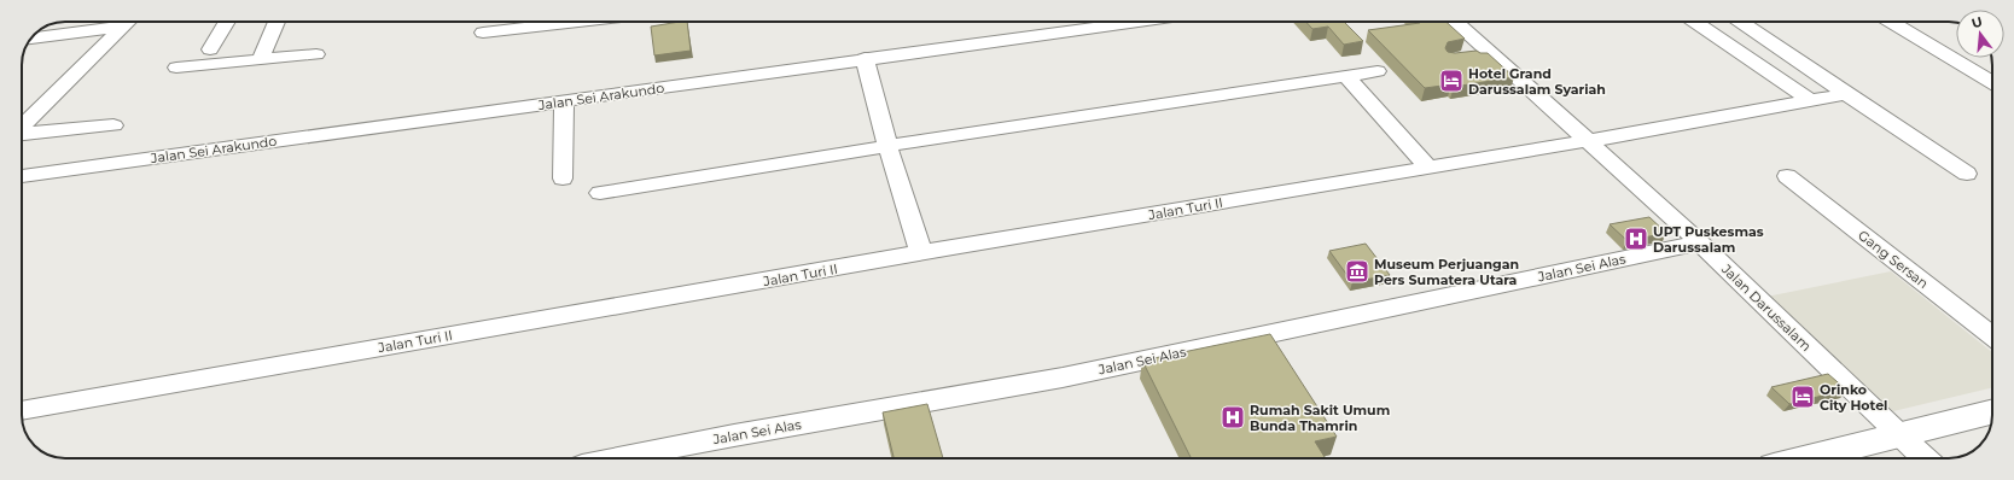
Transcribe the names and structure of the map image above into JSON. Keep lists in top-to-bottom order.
{
  "streets": {
    "street": [
      "Jalan Sei Arakundo",
      "Jalan Turi II",
      "Gang Sersan",
      "Jalan Sei Alas",
      "Jalan Darussalam"
    ]
  },
  "crossings": [
    ["Jalan Turi II", "Jalan Darussalam"],
    ["Jalan Sei Alas", "Jalan Darussalam"]
  ],
  "places": {
    "hotel": ["Hotel Grand Darussalam Syariah", "Orinko City Hotel"],
    "hospital": ["UPT Puskesmas Darussalam", "Rumah Sakit Umum Bunda Thamrin"],
    "museum": ["Museum Perjuangan Pers Sumatera Utara"]
  },
  "north": "top"
}
